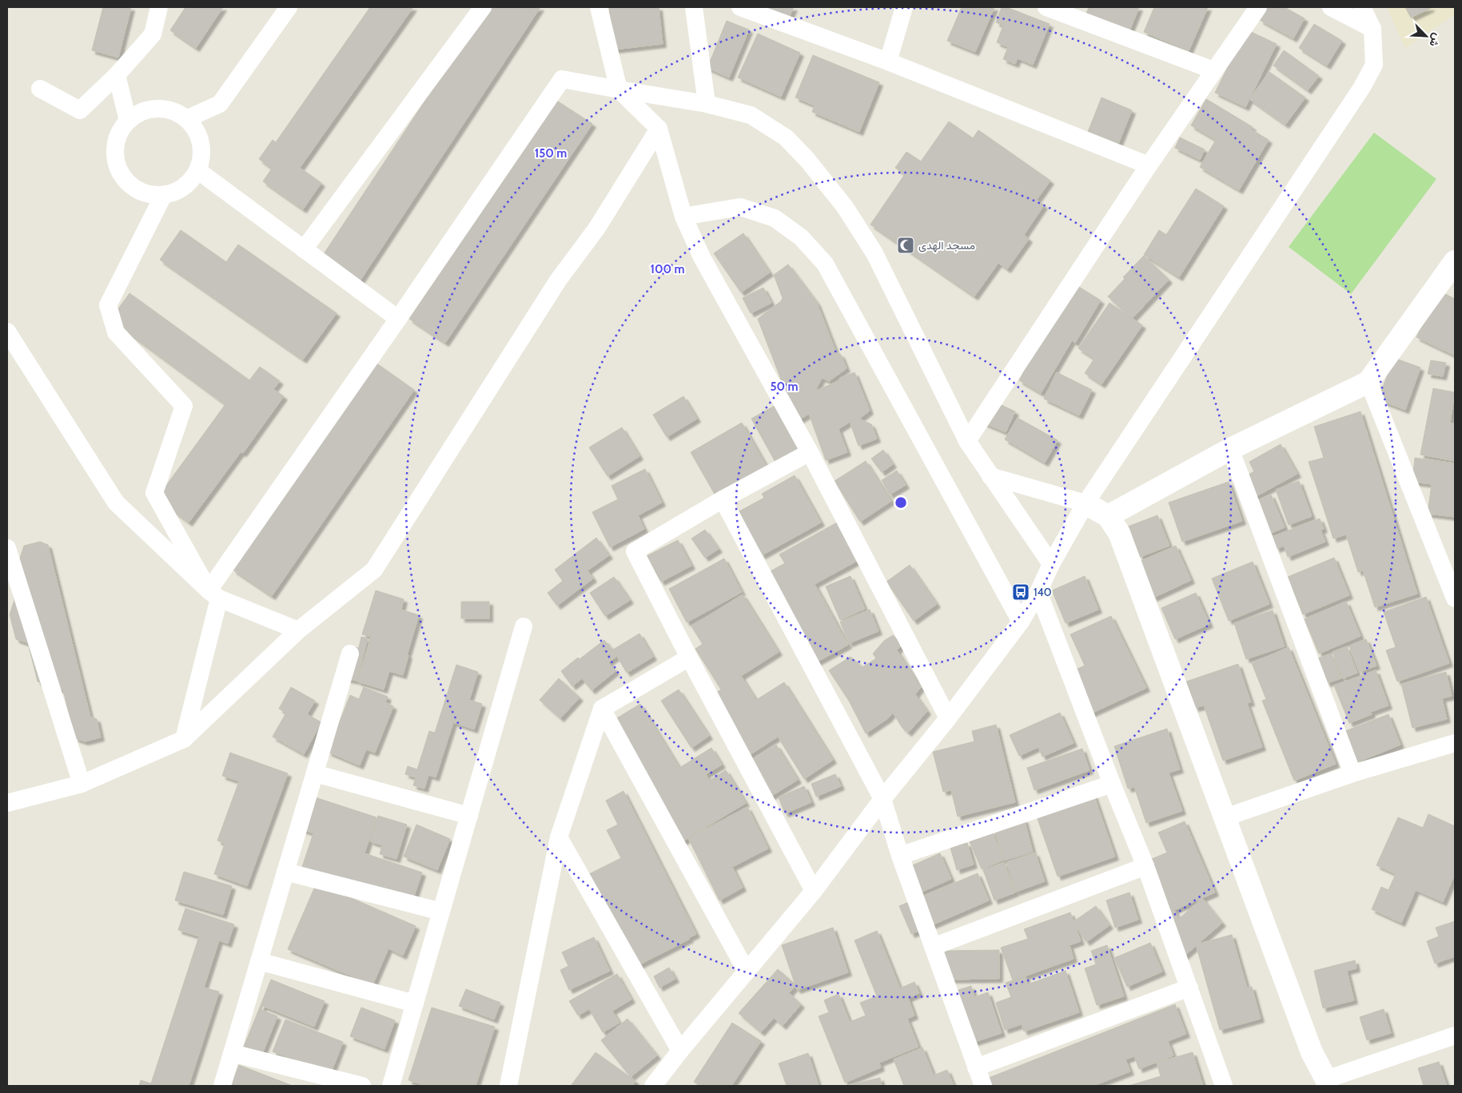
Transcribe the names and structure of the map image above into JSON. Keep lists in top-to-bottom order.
{
  "places": {
    "mosque": ["مسجد الهدى"],
    "bus stop": ["140"]
  },
  "north": "bottom right",
  "rings": ["150 m", "100 m", "50 m"]
}
